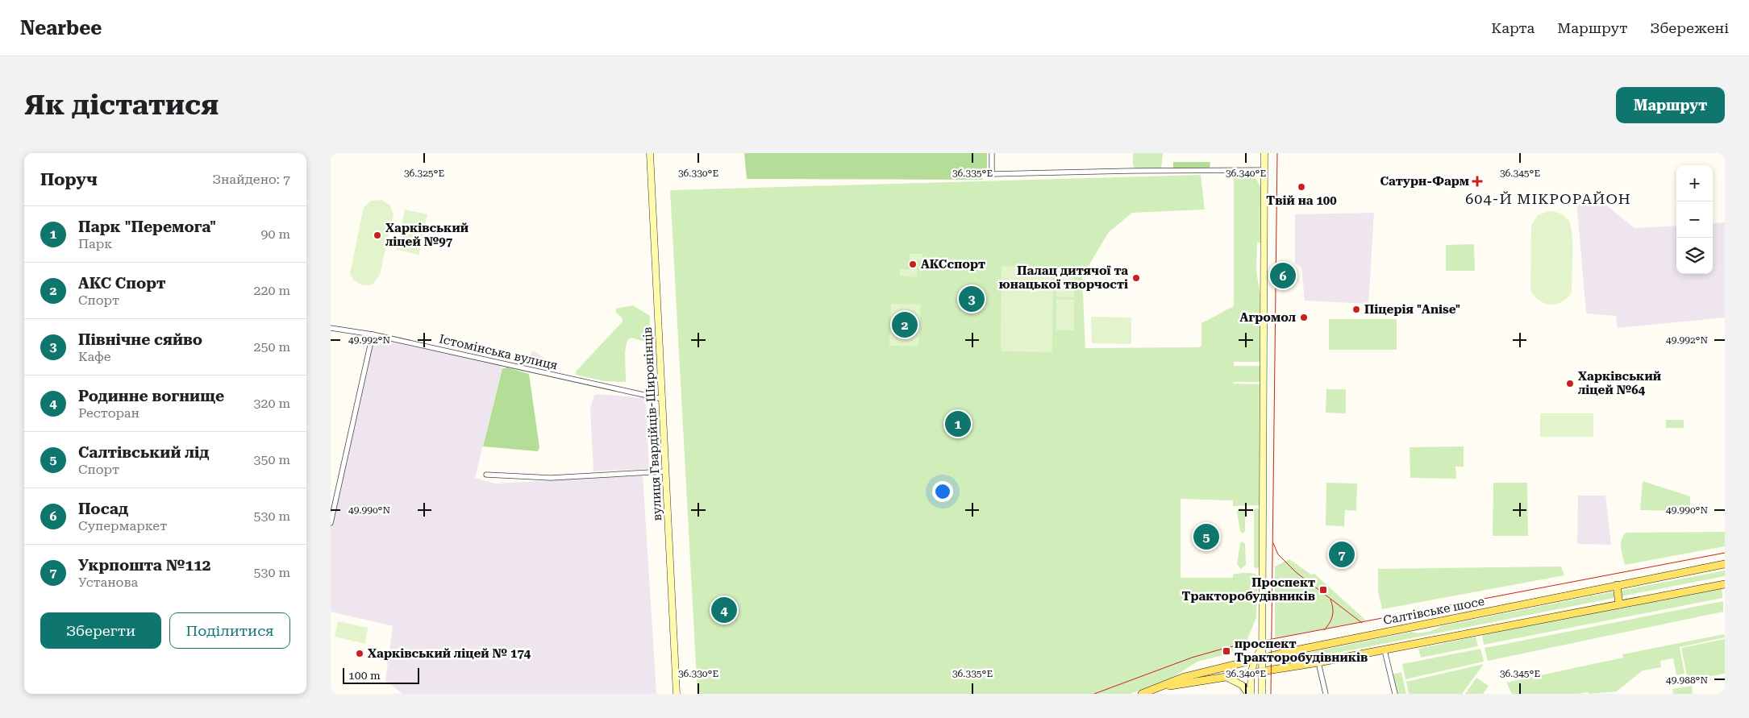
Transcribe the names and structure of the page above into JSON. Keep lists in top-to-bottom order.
{
  "streets": {
    "main road": ["вулиця Гвардійців-Широнінців", "Салтівське шосе"],
    "street": ["Істомінська вулиця"]
  },
  "crossings": [
    ["Істомінська вулиця", "вулиця Гвардійців-Широнінців"]
  ],
  "districts": ["604-Й МІКРОРАЙОН"],
  "places": {
    "health": ["Сатурн-Фарм"],
    "other": [
      "Твій на 100",
      "Харківський ліцей №97",
      "АКСспорт",
      "Палац дитячої та юнацької творчості",
      "Піцерія \"Anise\"",
      "Агромол",
      "Харківський ліцей №64",
      "Харківський ліцей № 174"
    ],
    "transit": ["Проспект Тракторобудівників", "проспект Тракторобудівників"]
  },
  "scale_bar": "100 m",
  "page": {
    "header": "Nearbee",
    "nav": ["Карта", "Маршрут", "Збережені"],
    "buttons": [
      "Маршрут",
      ["Зберегти", "Поділитися"]
    ],
    "title": "Як дістатися",
    "heading": ["Поруч", "Знайдено: 7"],
    "map_buttons": ["+", "−"],
    "list": [
      {
        "mark": "1",
        "name": "Парк \"Перемога\"",
        "note": "Парк",
        "value": "90 m"
      },
      {
        "mark": "2",
        "name": "АКС Спорт",
        "note": "Спорт",
        "value": "220 m"
      },
      {
        "mark": "3",
        "name": "Північне сяйво",
        "note": "Кафе",
        "value": "250 m"
      },
      {
        "mark": "4",
        "name": "Родинне вогнище",
        "note": "Ресторан",
        "value": "320 m"
      },
      {
        "mark": "5",
        "name": "Салтівський лід",
        "note": "Спорт",
        "value": "350 m"
      },
      {
        "mark": "6",
        "name": "Посад",
        "note": "Супермаркет",
        "value": "530 m"
      },
      {
        "mark": "7",
        "name": "Укрпошта №112",
        "note": "Установа",
        "value": "530 m"
      }
    ],
    "pins": [
      "6",
      "3",
      "2",
      "1",
      "5",
      "7",
      "4"
    ],
    "scale": "100 m"
  },
  "coordinates": [
    "36.325°E",
    "36.330°E",
    "36.335°E",
    "36.340°E",
    "36.345°E",
    "49.992°N",
    "49.990°N",
    "49.988°N"
  ]
}
